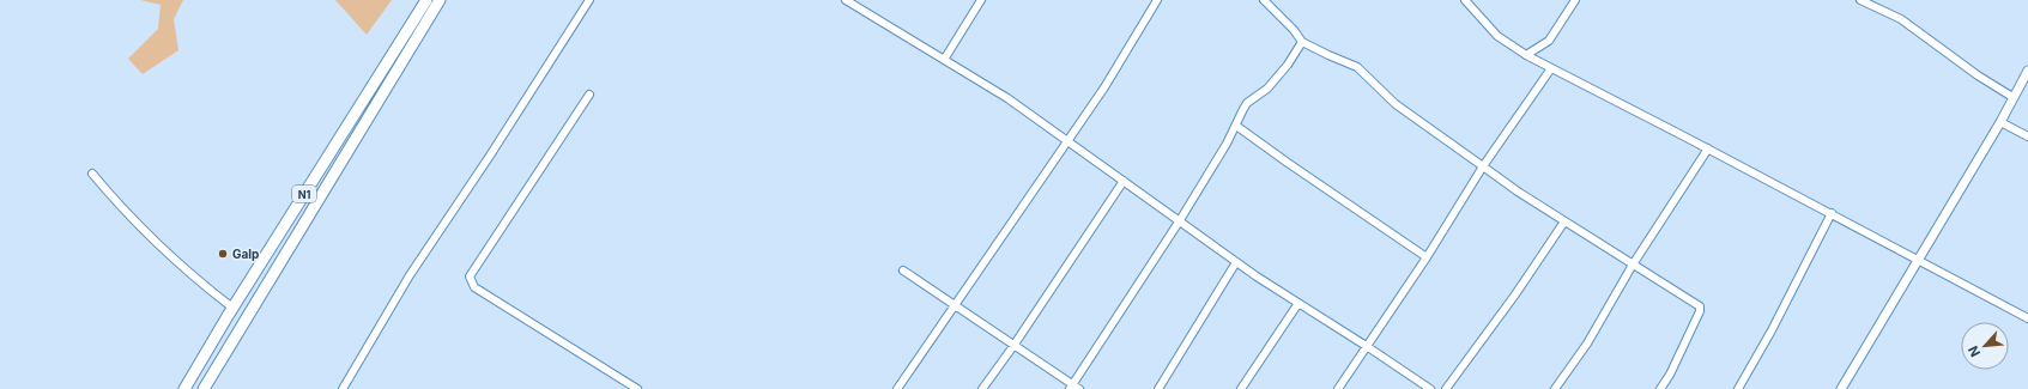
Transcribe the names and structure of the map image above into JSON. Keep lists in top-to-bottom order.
{
  "streets": {
    "main road": ["N1"]
  },
  "places": ["Galp"],
  "north": "bottom left"
}
